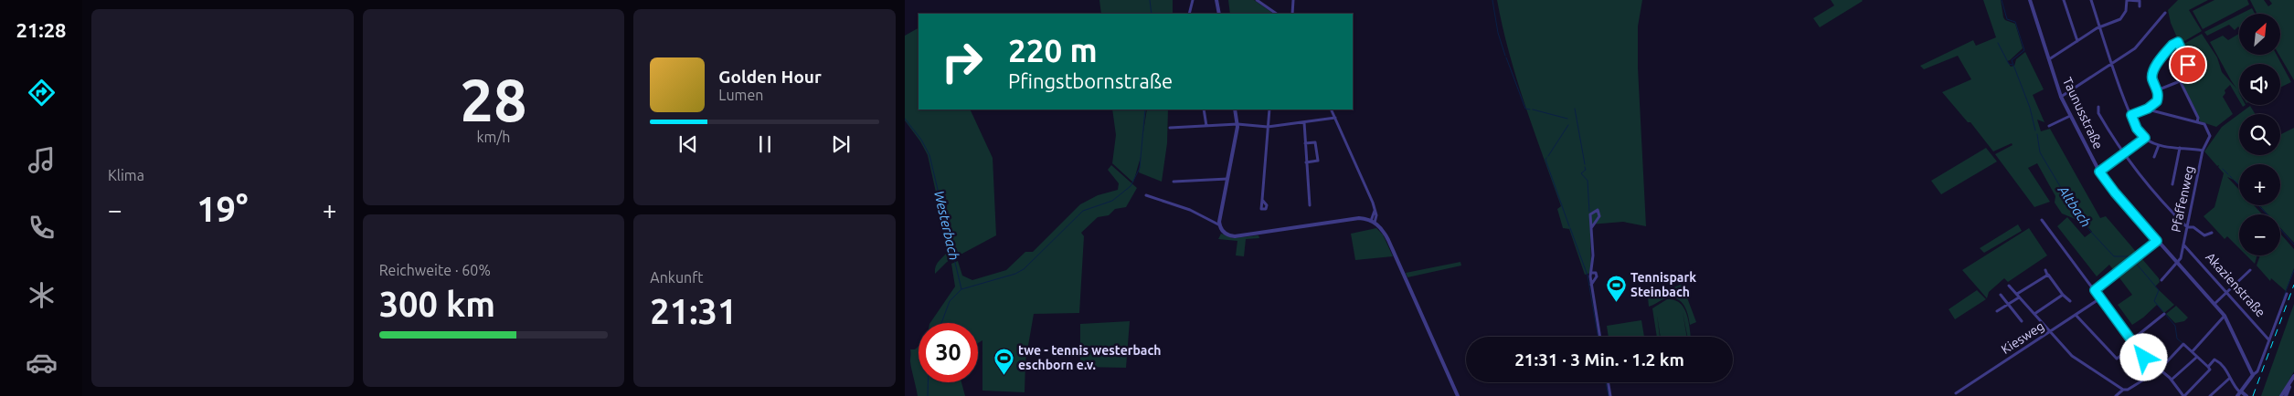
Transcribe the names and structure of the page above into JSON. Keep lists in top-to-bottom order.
{
  "streets": {
    "street": [
      "Taunusstraße",
      "Pfaffenweg",
      "Akazienstraße",
      "Kiesweg"
    ]
  },
  "crossings": [
    ["Taunusstraße", "Pfaffenweg"],
    ["Pfaffenweg", "Akazienstraße"]
  ],
  "water": ["Altbach", "Westerbach"],
  "places": {
    "sports": ["Tennispark Steinbach", "twe - tennis westerbach eschborn e.v."]
  },
  "north": "top right",
  "page": {
    "tabs": "21:28",
    "tile": [
      "Klima",
      ["28", "km/h"],
      ["Reichweite · 60%", "300 km"],
      ["Ankunft", "21:31"]
    ],
    "map_buttons": ["+", "−"],
    "turn": ["220 m", "Pfingstbornstraße"],
    "song": ["Golden Hour", "Lumen"],
    "heat": ["−", "19°", "+"],
    "limit": "30",
    "trip": "21:31 · 3 Min. · 1.2 km"
  }
}
